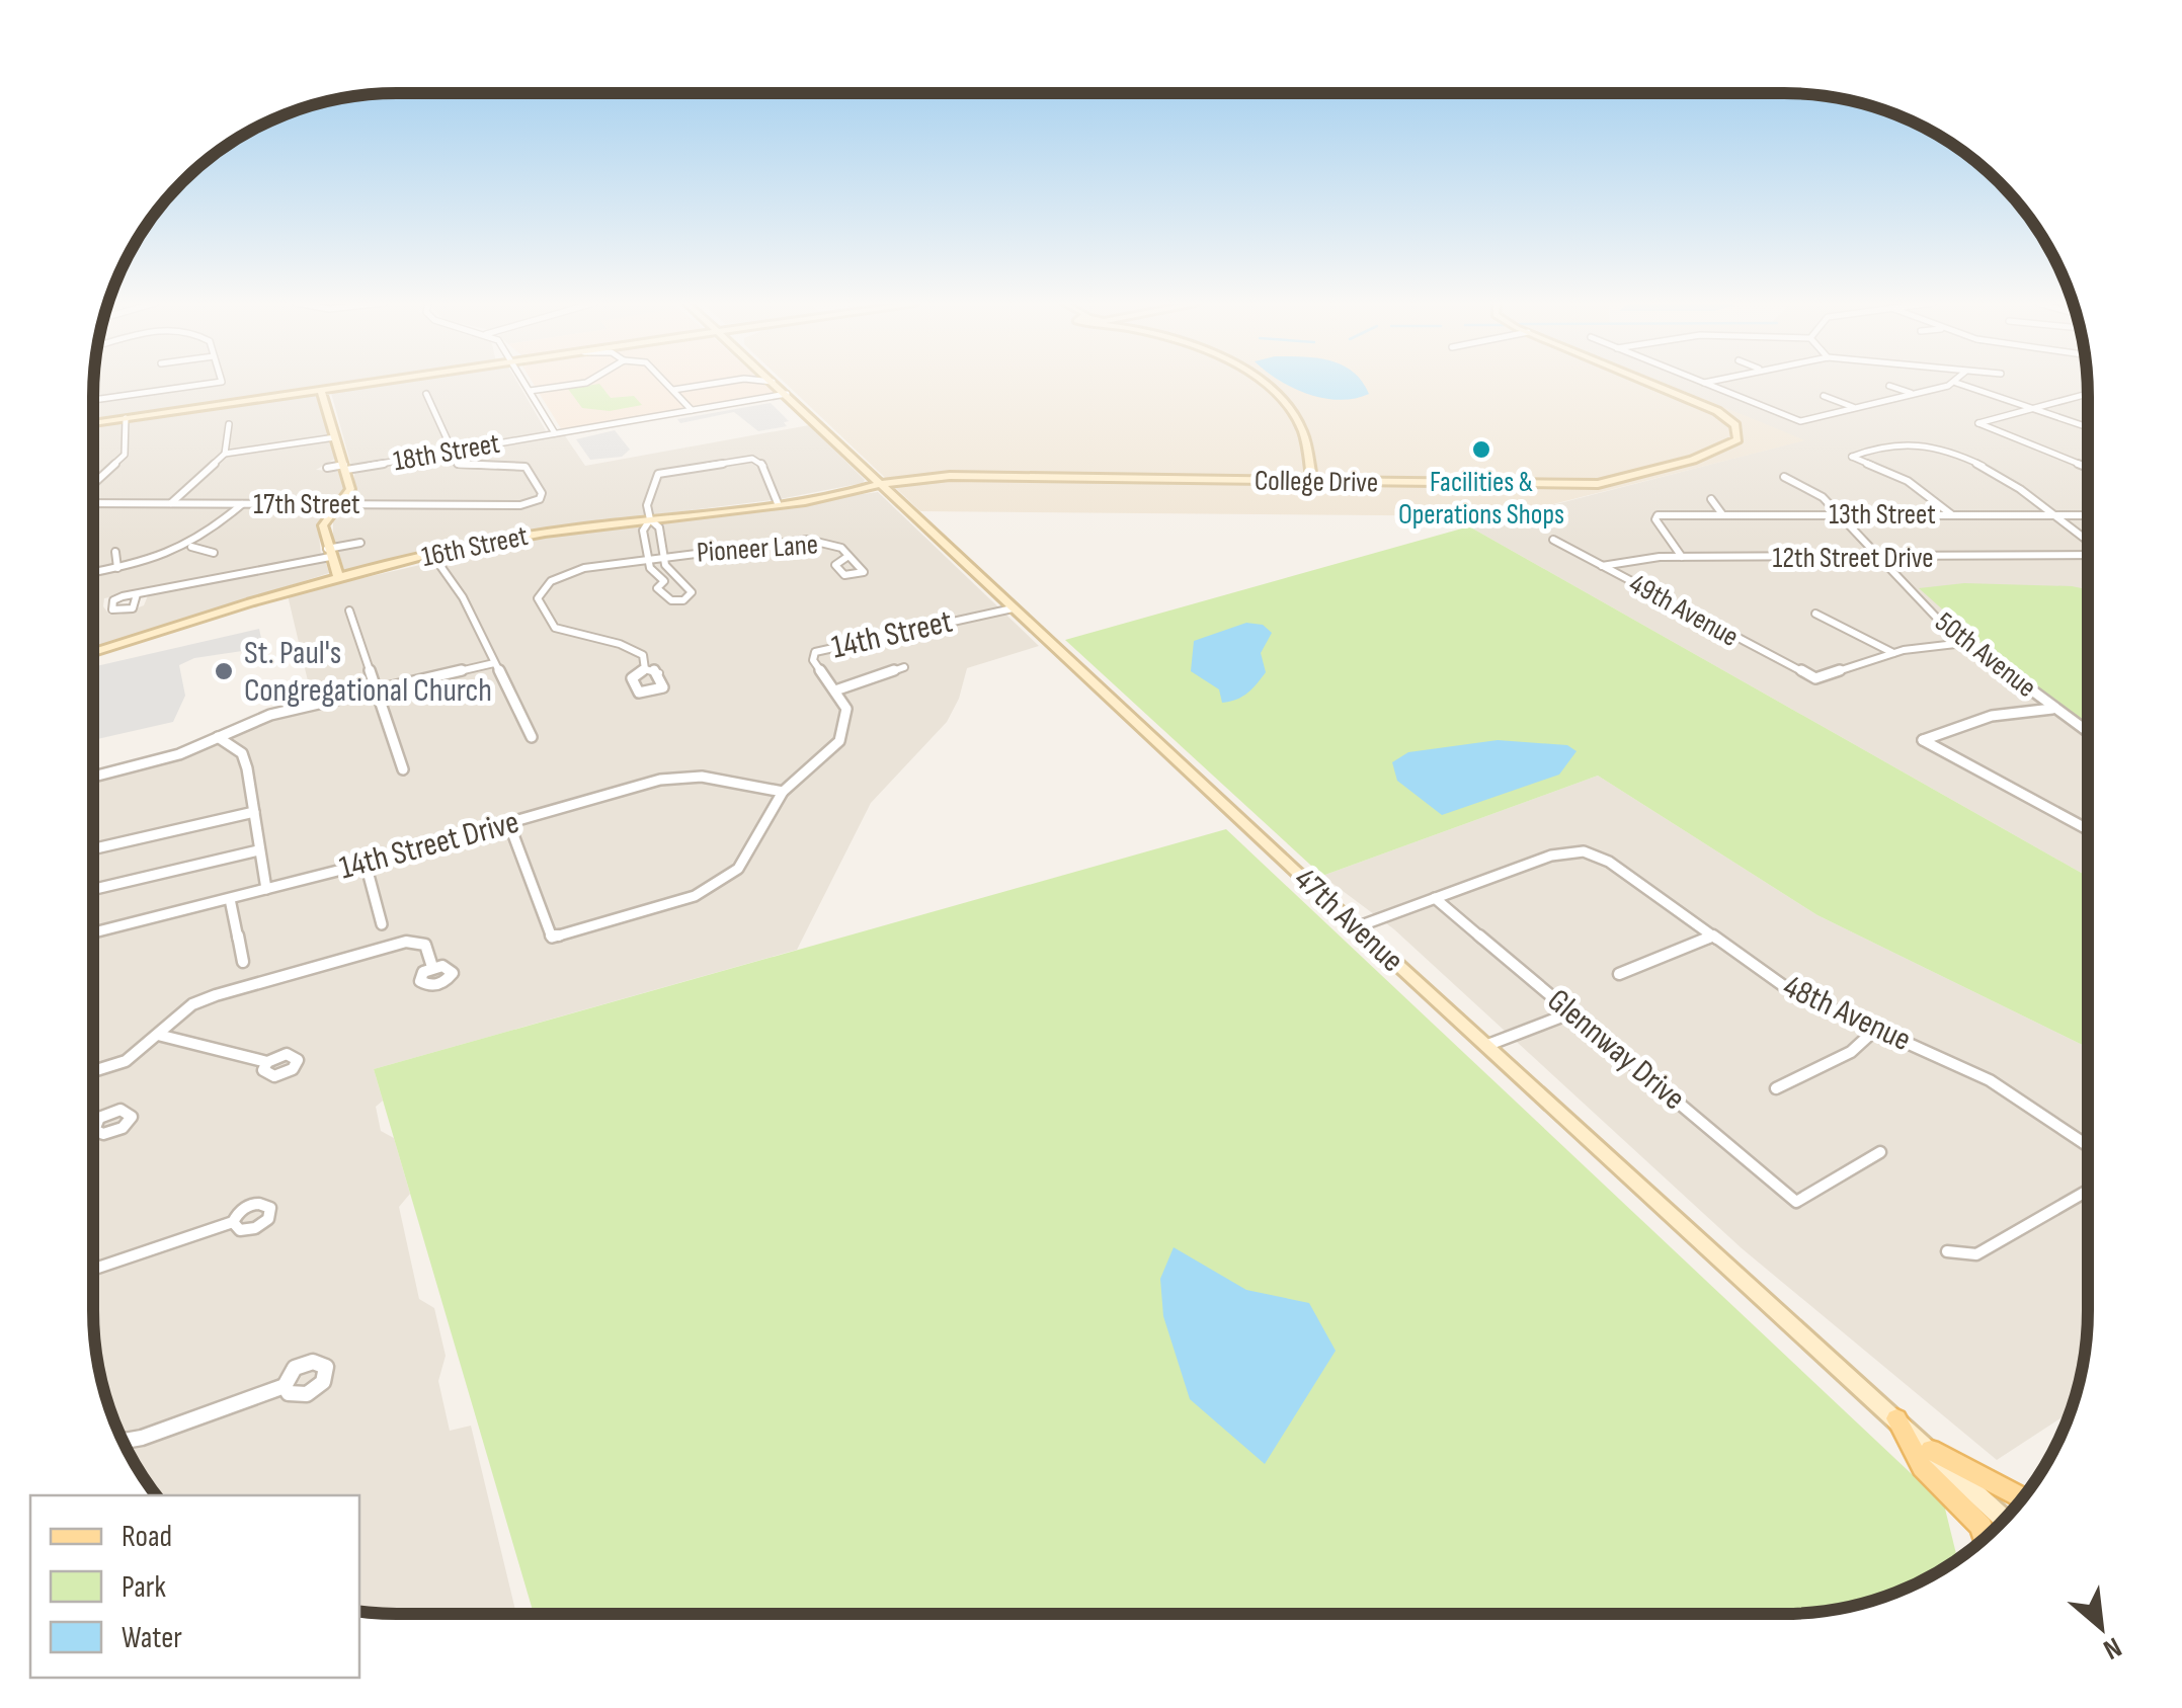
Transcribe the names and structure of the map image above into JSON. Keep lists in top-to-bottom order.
{
  "streets": {
    "main road": ["College Drive", "16th Street", "47th Avenue"],
    "street": [
      "18th Street",
      "17th Street",
      "13th Street",
      "Pioneer Lane",
      "12th Street Drive",
      "49th Avenue",
      "14th Street",
      "50th Avenue",
      "14th Street Drive",
      "48th Avenue",
      "Glennway Drive"
    ]
  },
  "crossings": [
    ["18th Street", "17th Street"],
    ["18th Street", "47th Avenue"],
    ["College Drive", "16th Street"],
    ["College Drive", "47th Avenue"],
    ["13th Street", "12th Street Drive"],
    ["13th Street", "50th Avenue"],
    ["16th Street", "47th Avenue"],
    ["12th Street Drive", "49th Avenue"],
    ["12th Street Drive", "50th Avenue"],
    ["14th Street", "14th Street Drive"],
    ["14th Street", "47th Avenue"],
    ["48th Avenue", "Glennway Drive"]
  ],
  "places": ["Facilities & Operations Shops", "St. Paul's Congregational Church"],
  "legend": ["Road", "Park", "Water"],
  "north": "bottom right"
}
